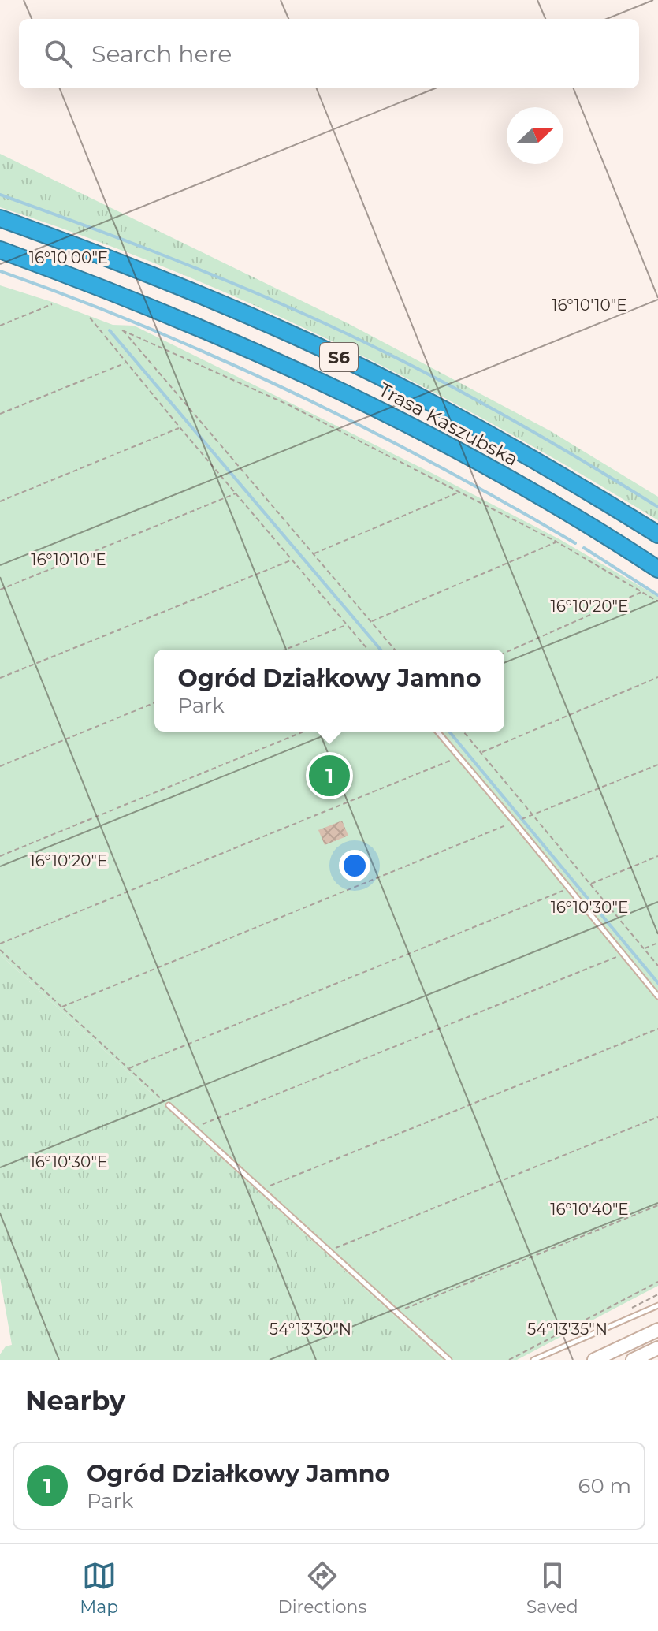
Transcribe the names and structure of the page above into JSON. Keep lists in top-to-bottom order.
{
  "streets": {
    "highway": ["S6", "Trasa Kaszubska"]
  },
  "north": "right",
  "page": {
    "search": "Search here",
    "popup": ["Ogród Działkowy Jamno", "Park"],
    "pins": "1",
    "heading": "Nearby",
    "list": [
      {
        "mark": "1",
        "name": "Ogród Działkowy Jamno",
        "note": "Park",
        "value": "60 m"
      }
    ],
    "nav": ["Map", "Directions", "Saved"]
  },
  "coordinates": [
    "16°10'00\"E",
    "16°10'10\"E",
    "16°10'20\"E",
    "16°10'30\"E",
    "16°10'40\"E",
    "54°13'30\"N",
    "54°13'35\"N"
  ]
}
